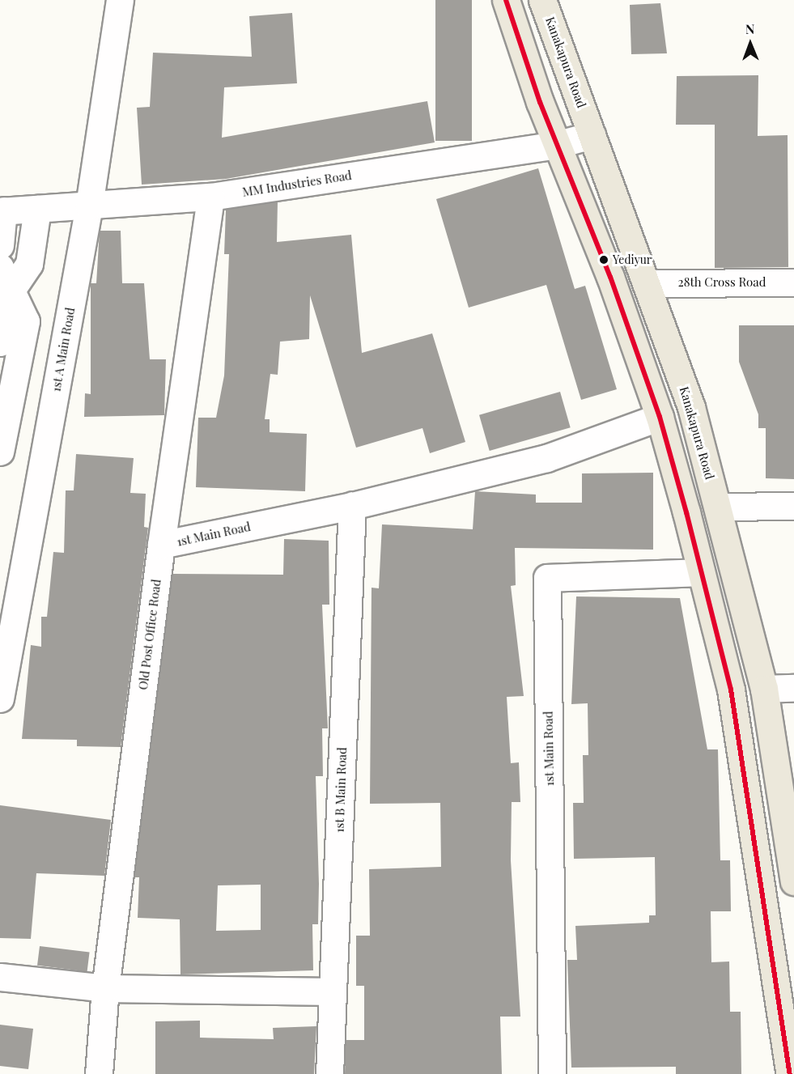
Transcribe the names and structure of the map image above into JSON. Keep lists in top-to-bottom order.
{
  "streets": {
    "main road": ["Kanakapura Road"],
    "street": [
      "MM Industries Road",
      "28th Cross Road",
      "1st A Main Road",
      "1st Main Road",
      "Old Post Office Road",
      "1st B Main Road"
    ]
  },
  "crossings": [
    ["Kanakapura Road", "MM Industries Road"],
    ["Kanakapura Road", "28th Cross Road"],
    ["MM Industries Road", "1st A Main Road"],
    ["MM Industries Road", "Old Post Office Road"],
    ["1st Main Road", "Old Post Office Road"],
    ["1st Main Road", "1st B Main Road"]
  ],
  "places": ["Yediyur"],
  "north": "top"
}
